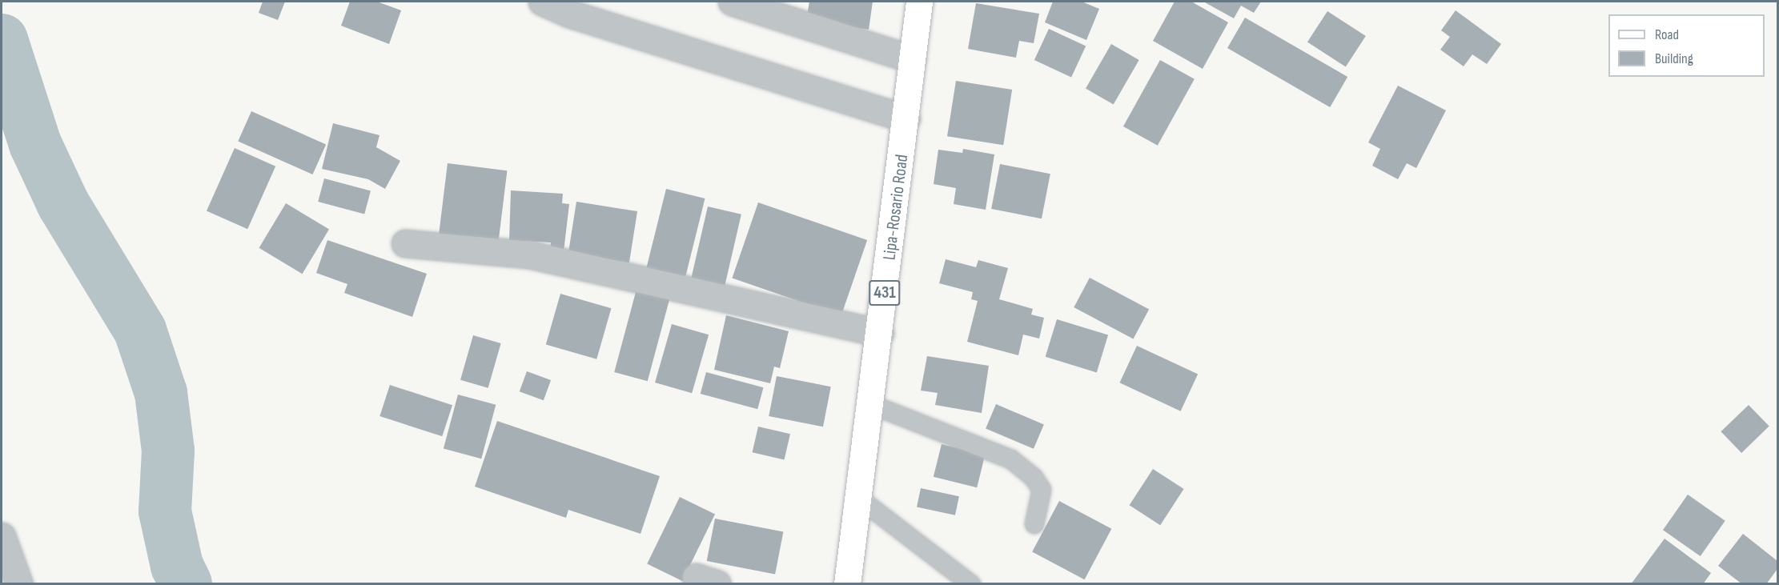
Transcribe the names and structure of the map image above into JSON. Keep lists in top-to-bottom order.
{
  "streets": {
    "main road": ["Lipa-Rosario Road", "431"]
  },
  "legend": ["Road", "Building"]
}
